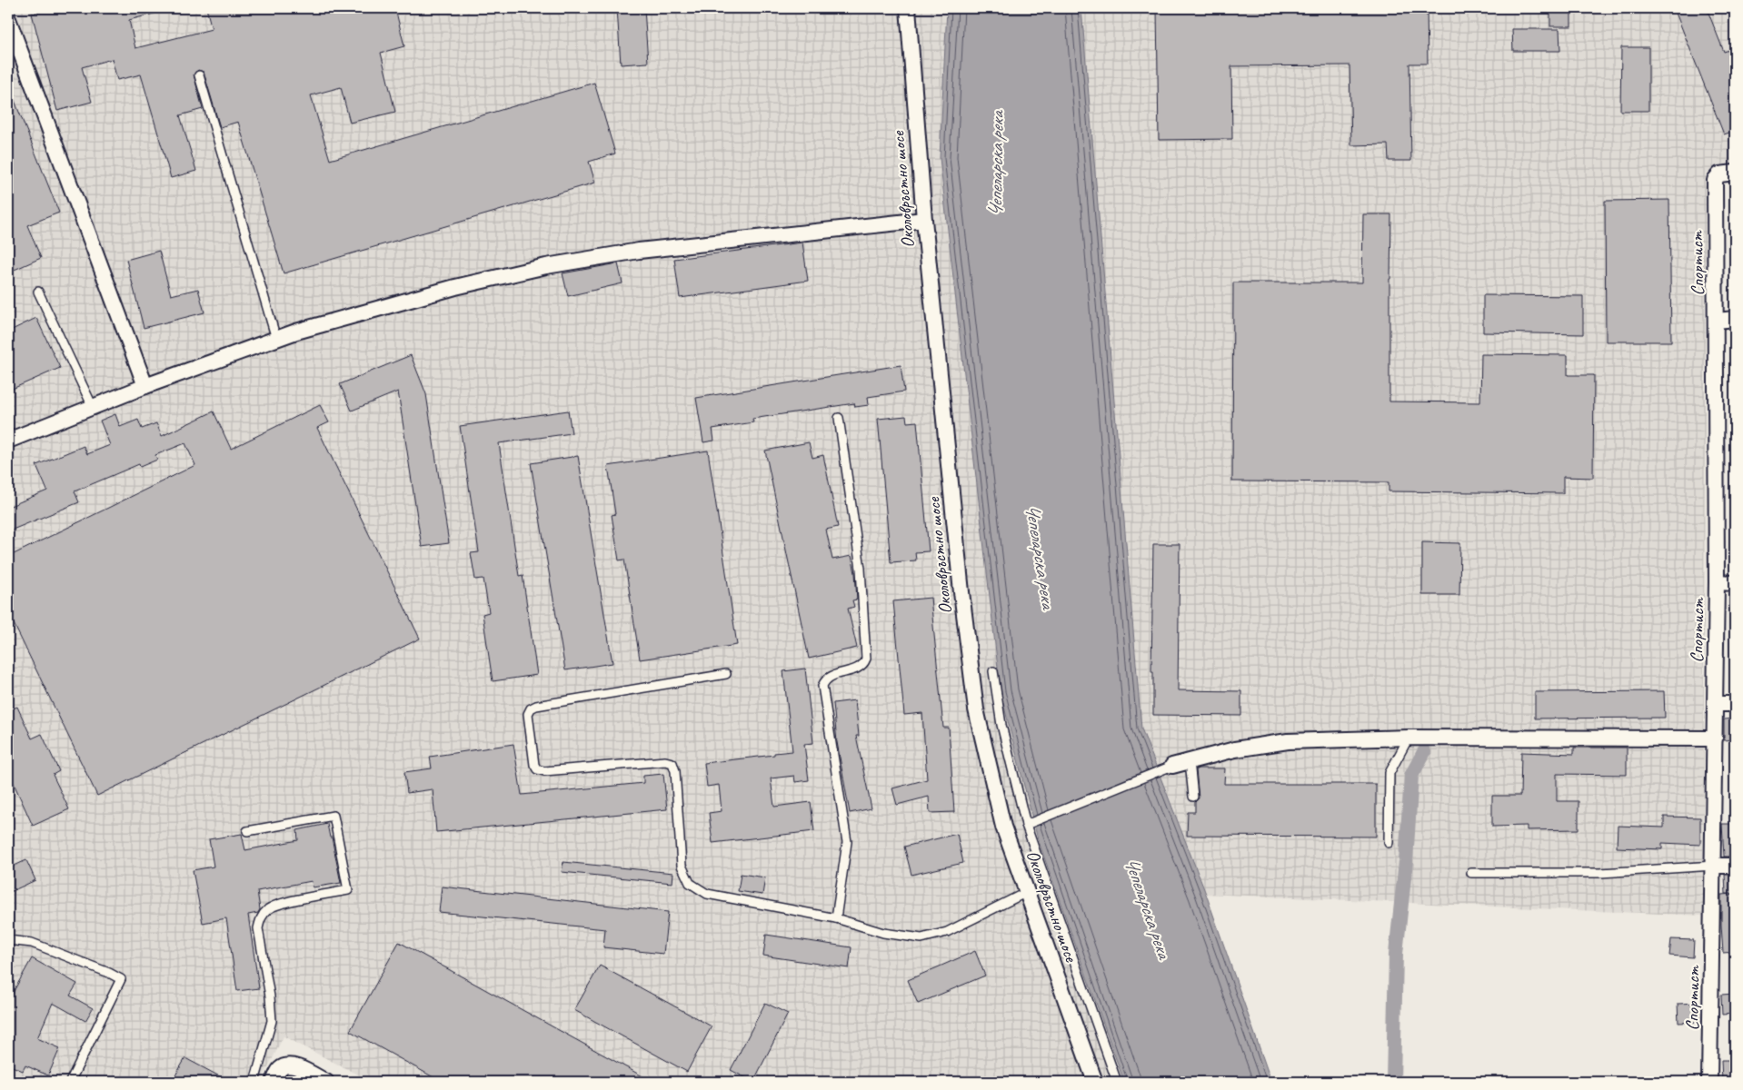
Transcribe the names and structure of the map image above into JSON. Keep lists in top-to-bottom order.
{
  "streets": {
    "street": ["Околовръстно шосе", "Спортист"]
  },
  "water": ["Чепеларска река"]
}
